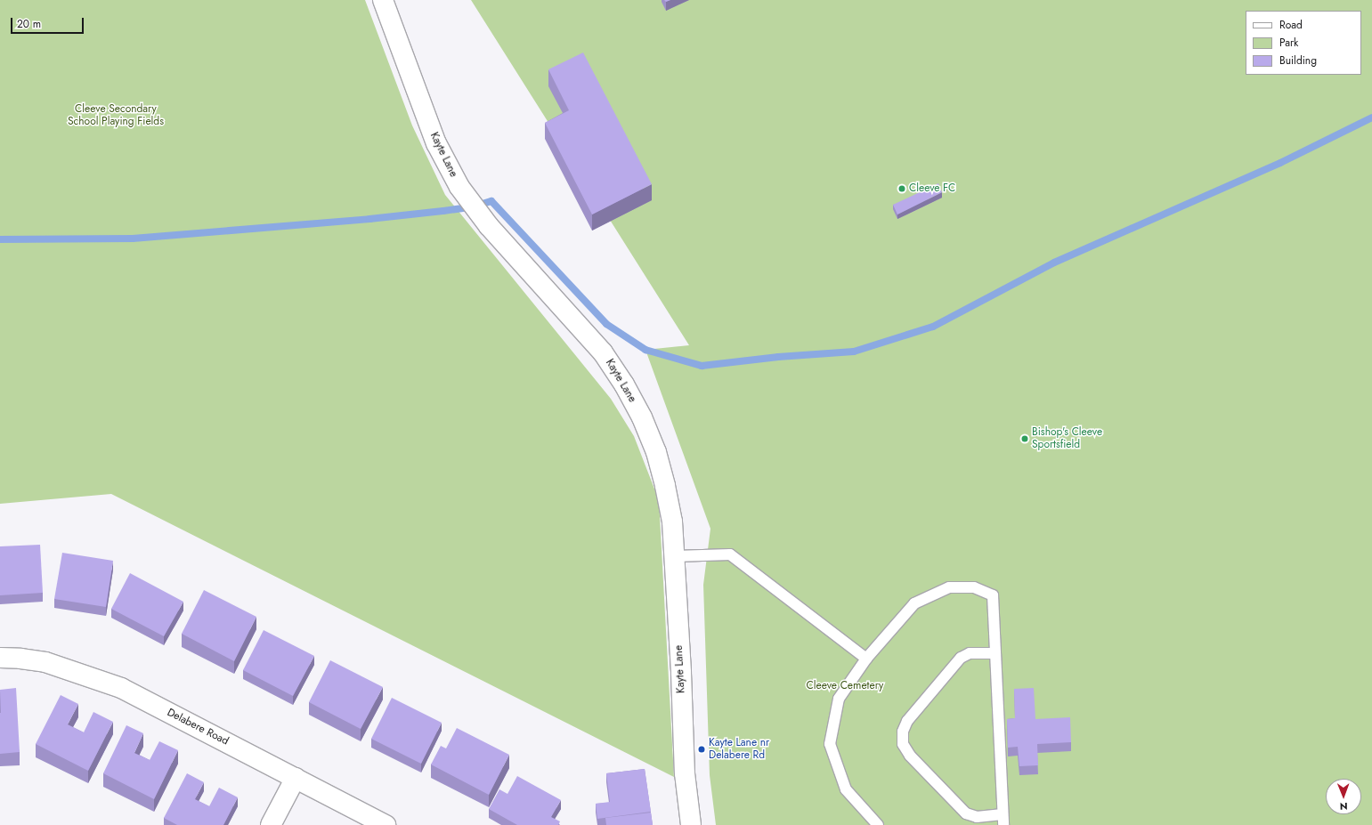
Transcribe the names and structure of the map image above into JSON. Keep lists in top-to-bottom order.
{
  "streets": {
    "street": ["Kayte Lane", "Delabere Road"]
  },
  "parks": ["Cleeve Secondary School Playing Fields", "Cleeve Cemetery"],
  "places": ["Cleeve FC", "Bishop's Cleeve Sportsfield", "Kayte Lane nr Delabere Rd"],
  "legend": ["Road", "Park", "Building"],
  "scale_bar": "20 m",
  "north": "bottom"
}
